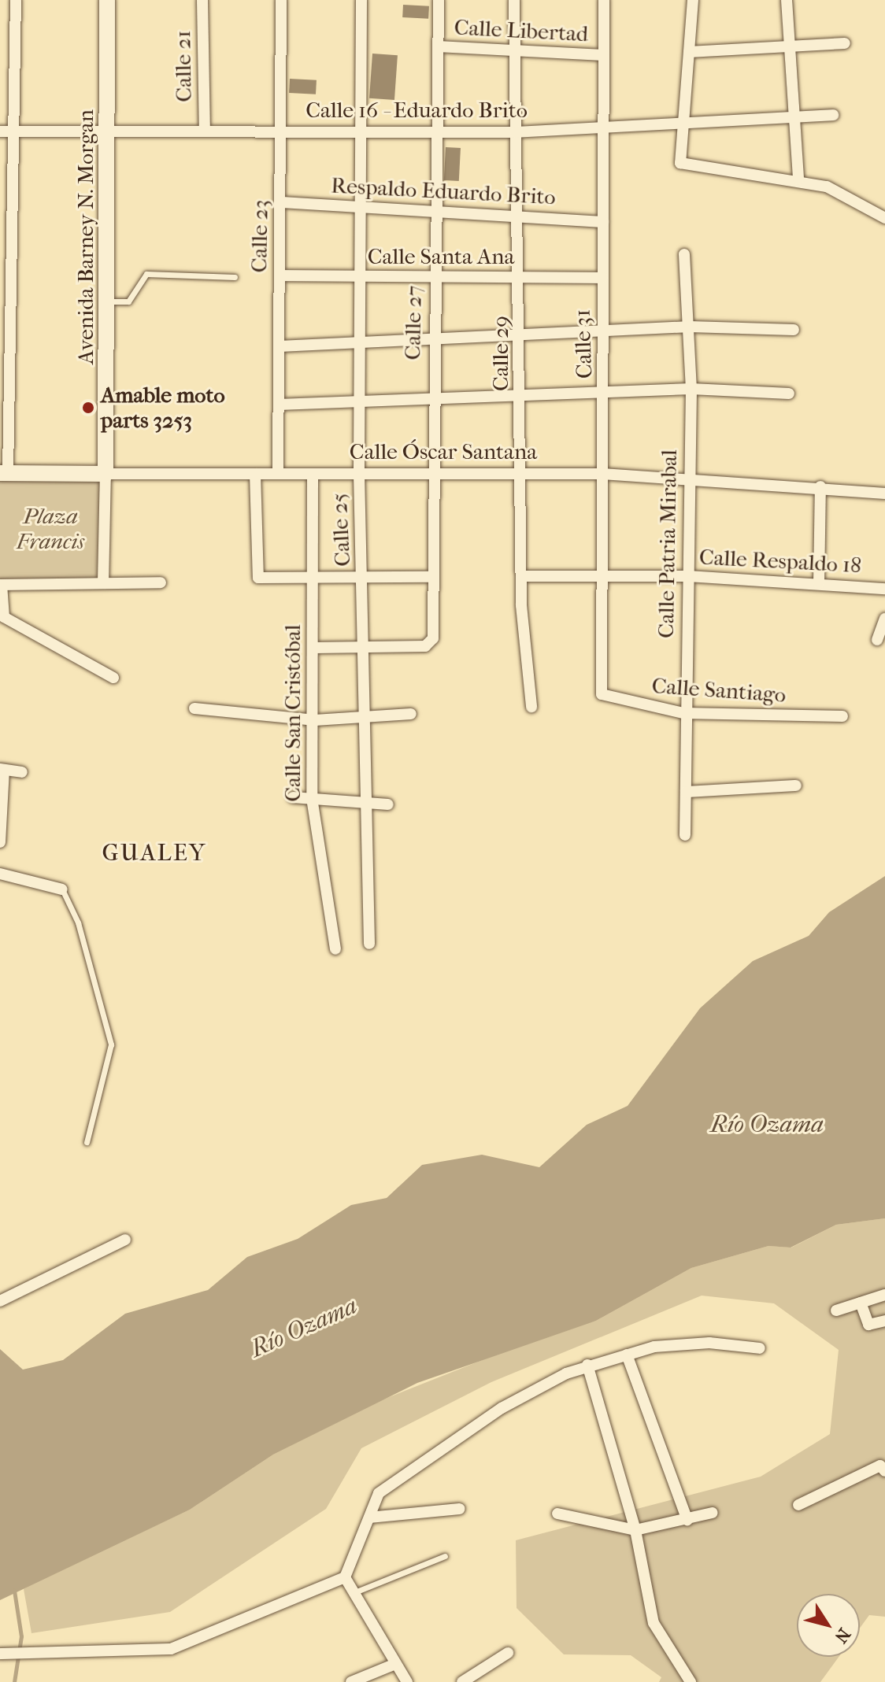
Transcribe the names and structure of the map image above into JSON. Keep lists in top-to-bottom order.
{
  "streets": {
    "street": [
      "Calle Libertad",
      "Calle 21",
      "Calle 16 - Eduardo Brito",
      "Respaldo Eduardo Brito",
      "Calle 23",
      "Avenida Barney N. Morgan",
      "Calle Santa Ana",
      "Calle 27",
      "Calle 31",
      "Calle 29",
      "Calle Óscar Santana",
      "Calle 25",
      "Calle Patria Mirabal",
      "Calle Respaldo 18",
      "Calle Santiago",
      "Calle San Cristóbal"
    ]
  },
  "crossings": [
    ["Calle Libertad", "Calle 27"],
    ["Calle Libertad", "Calle 31"],
    ["Calle Libertad", "Calle 29"],
    ["Calle 21", "Calle 16 - Eduardo Brito"],
    ["Calle 16 - Eduardo Brito", "Calle 23"],
    ["Calle 16 - Eduardo Brito", "Avenida Barney N. Morgan"],
    ["Calle 16 - Eduardo Brito", "Calle 27"],
    ["Calle 16 - Eduardo Brito", "Calle 31"],
    ["Calle 16 - Eduardo Brito", "Calle 29"],
    ["Calle 16 - Eduardo Brito", "Calle 25"],
    ["Respaldo Eduardo Brito", "Calle 23"],
    ["Respaldo Eduardo Brito", "Calle 27"],
    ["Respaldo Eduardo Brito", "Calle 31"],
    ["Respaldo Eduardo Brito", "Calle 29"],
    ["Respaldo Eduardo Brito", "Calle 25"],
    ["Calle 23", "Calle Santa Ana"],
    ["Calle 23", "Calle Óscar Santana"],
    ["Avenida Barney N. Morgan", "Calle Óscar Santana"],
    ["Calle Santa Ana", "Calle 27"],
    ["Calle Santa Ana", "Calle 31"],
    ["Calle Santa Ana", "Calle 29"],
    ["Calle Santa Ana", "Calle 25"],
    ["Calle 27", "Calle Óscar Santana"],
    ["Calle 27", "Calle 25"],
    ["Calle 31", "Calle Óscar Santana"],
    ["Calle 31", "Calle Respaldo 18"],
    ["Calle 31", "Calle Santiago"],
    ["Calle 29", "Calle Óscar Santana"],
    ["Calle 29", "Calle Respaldo 18"],
    ["Calle Óscar Santana", "Calle 25"],
    ["Calle Óscar Santana", "Calle Patria Mirabal"],
    ["Calle Óscar Santana", "Calle San Cristóbal"],
    ["Calle Patria Mirabal", "Calle Respaldo 18"],
    ["Calle Patria Mirabal", "Calle Santiago"]
  ],
  "districts": ["GUALEY"],
  "water": ["Río Ozama"],
  "parks": ["Plaza Francis"],
  "places": ["Amable moto parts 3253"],
  "north": "bottom right"
}
